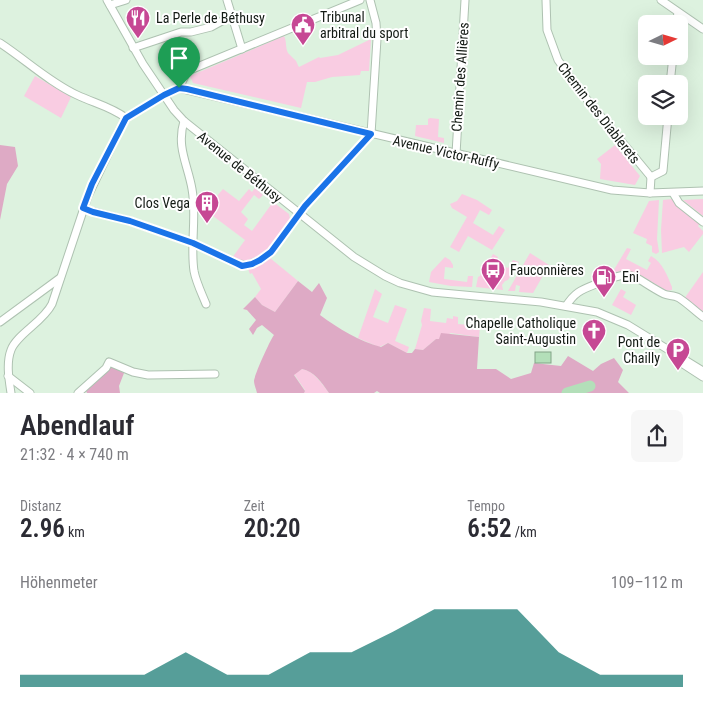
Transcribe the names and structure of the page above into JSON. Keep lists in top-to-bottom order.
{
  "streets": {
    "street": [
      "Chemin des Allières",
      "Chemin des Diablerets",
      "Avenue Victor-Ruffy",
      "Avenue de Béthusy"
    ]
  },
  "crossings": [
    ["Chemin des Allières", "Avenue Victor-Ruffy"],
    ["Chemin des Diablerets", "Avenue Victor-Ruffy"]
  ],
  "places": {
    "restaurant": ["La Perle de Béthusy"],
    "public building": ["Tribunal arbitral du sport"],
    "building": ["Clos Vega"],
    "bus stop": ["Fauconnières"],
    "fuel station": ["Eni"],
    "church": ["Chapelle Catholique Saint-Augustin"],
    "parking": ["Pont de Chailly"]
  },
  "north": "right",
  "page": {
    "heading": ["Abendlauf", "21:32 · 4 × 740 m"],
    "stats": [
      ["Distanz", "2.96 km"],
      ["Zeit", "20:20"],
      ["Tempo", "6:52 /km"]
    ],
    "chart": ["Höhenmeter", "109–112 m"]
  }
}
